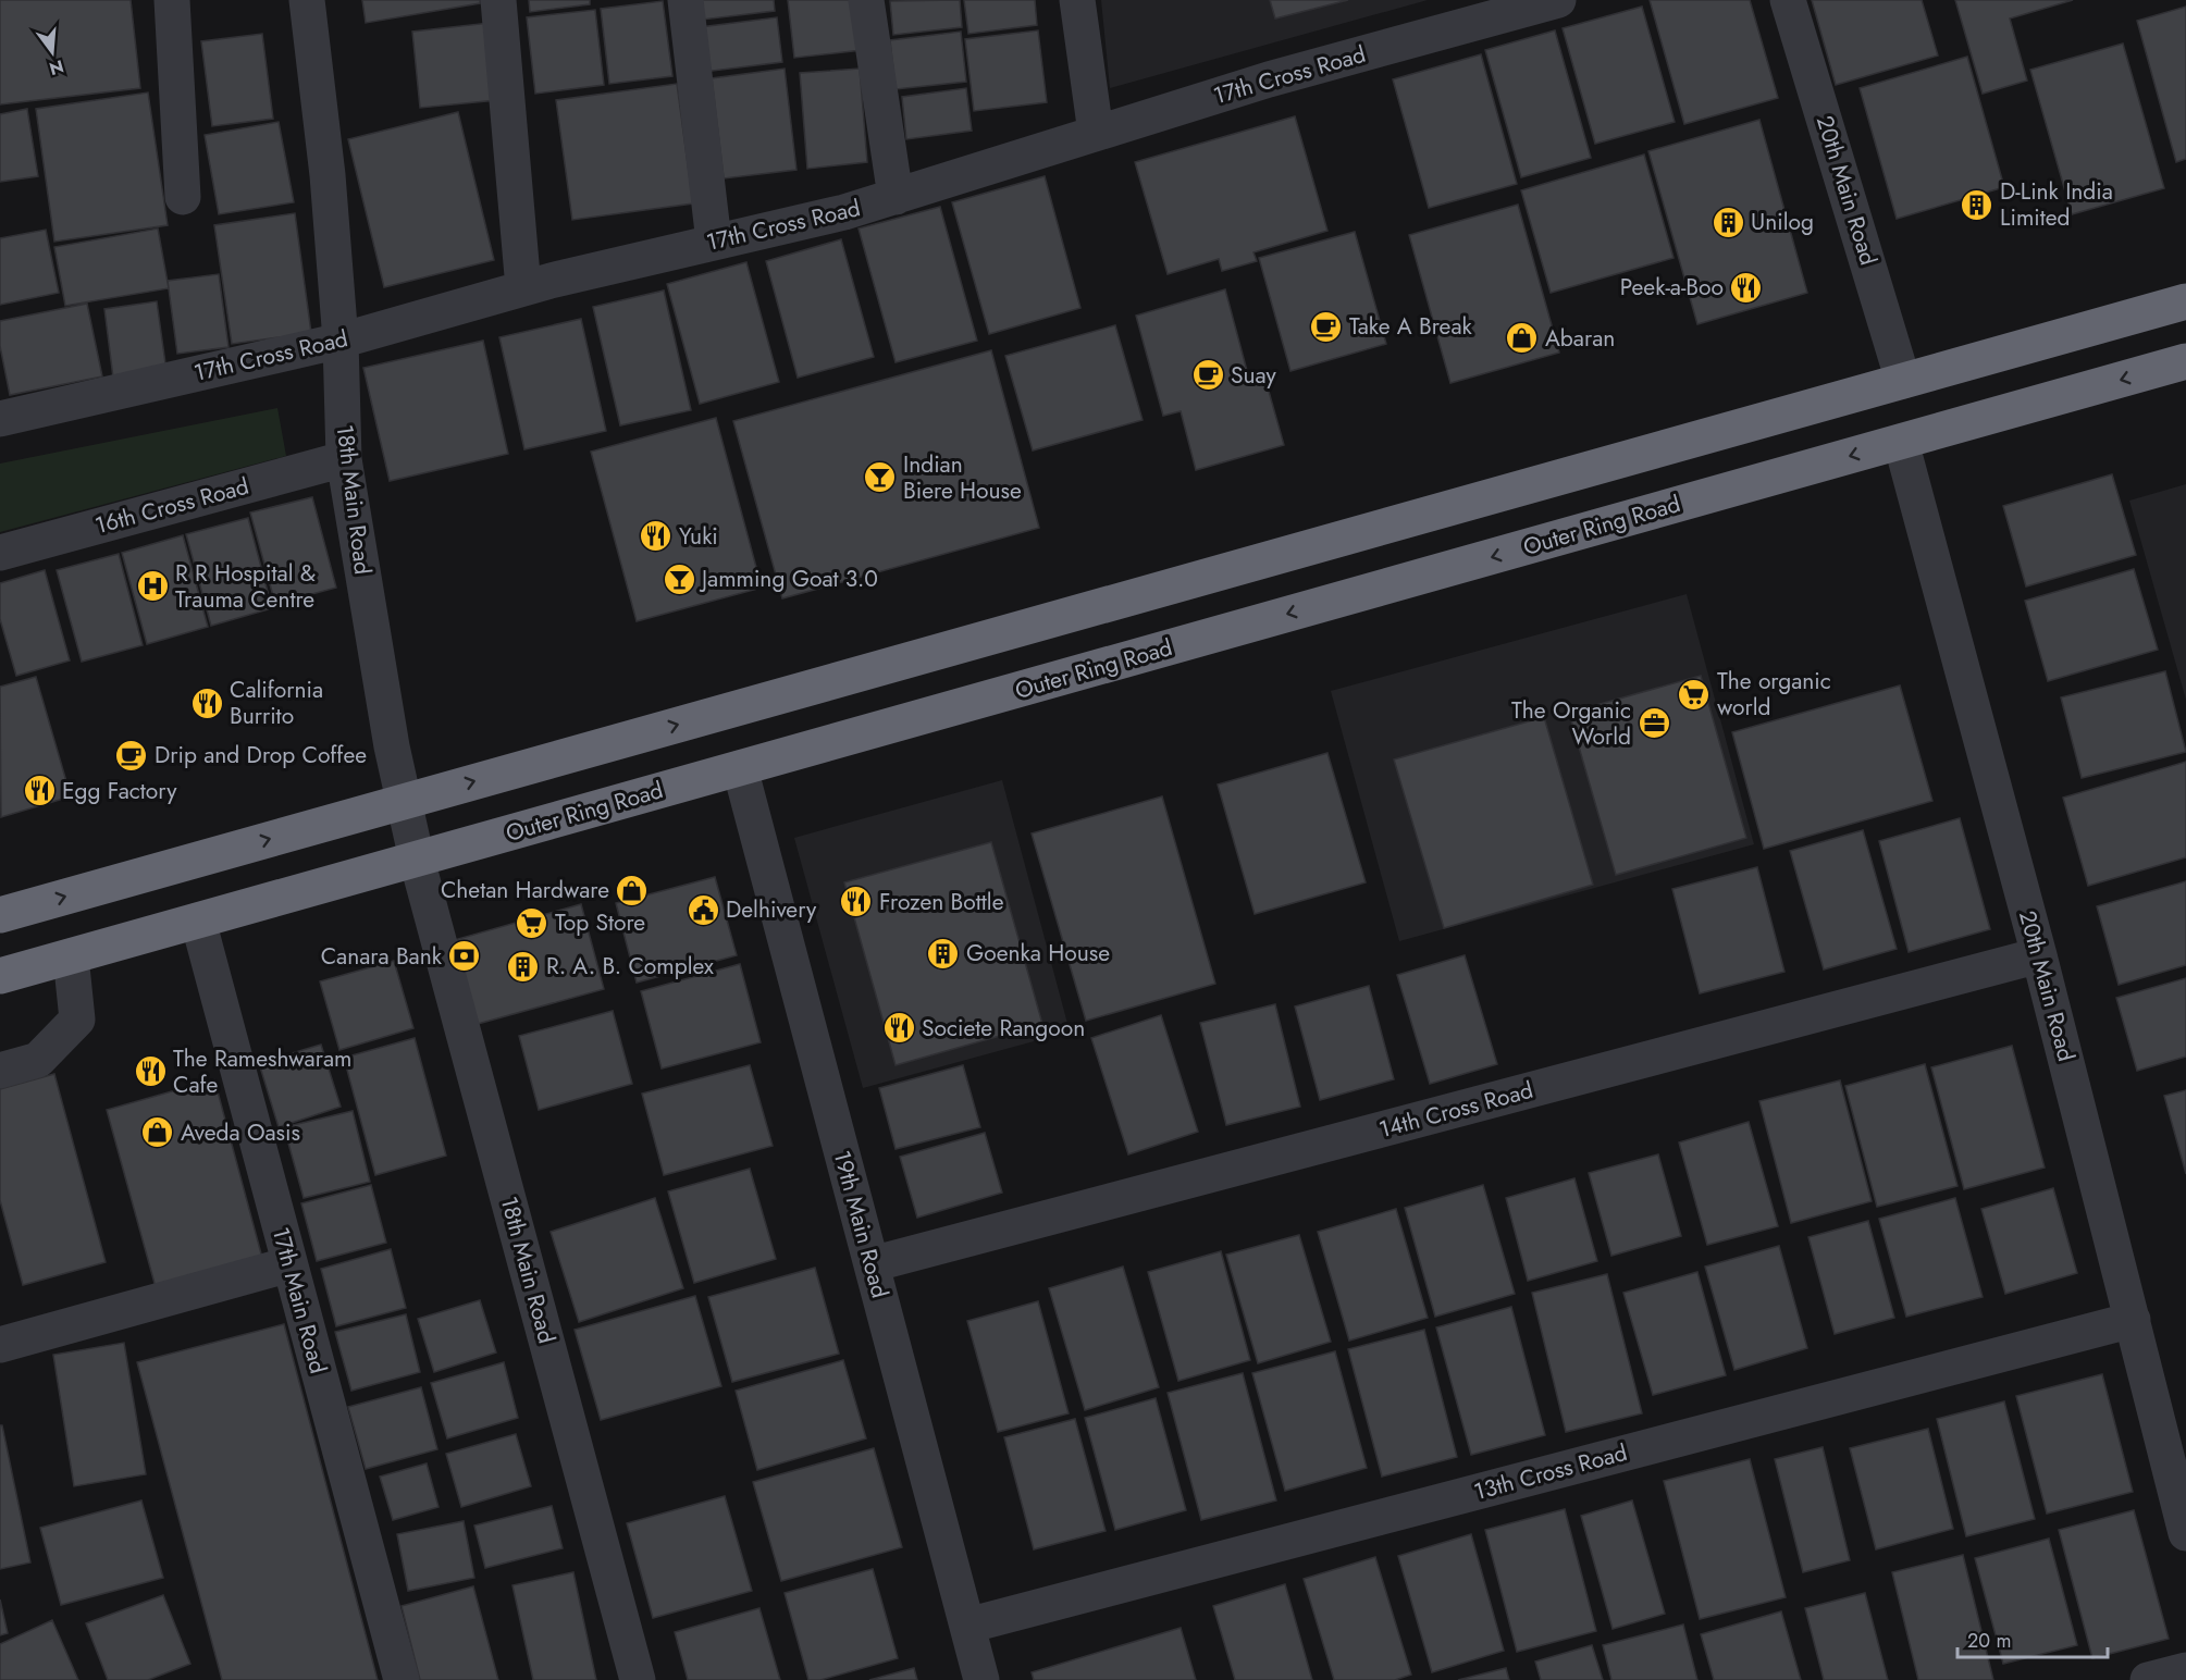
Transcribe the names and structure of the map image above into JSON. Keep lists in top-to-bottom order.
{
  "streets": {
    "highway": ["Outer Ring Road"],
    "street": [
      "17th Cross Road",
      "20th Main Road",
      "18th Main Road",
      "16th Cross Road",
      "14th Cross Road",
      "19th Main Road",
      "17th Main Road",
      "13th Cross Road"
    ]
  },
  "crossings": [
    ["17th Cross Road", "18th Main Road"],
    ["20th Main Road", "Outer Ring Road"],
    ["20th Main Road", "14th Cross Road"],
    ["20th Main Road", "13th Cross Road"],
    ["18th Main Road", "16th Cross Road"],
    ["18th Main Road", "Outer Ring Road"],
    ["Outer Ring Road", "19th Main Road"],
    ["Outer Ring Road", "17th Main Road"],
    ["14th Cross Road", "19th Main Road"],
    ["19th Main Road", "13th Cross Road"]
  ],
  "places": {
    "building": [
      "D-Link India Limited",
      "Unilog",
      "Goenka House",
      "R. A. B. Complex"
    ],
    "restaurant": [
      "Peek-a-Boo",
      "Yuki",
      "California Burrito",
      "Egg Factory",
      "Frozen Bottle",
      "Societe Rangoon",
      "The Rameshwaram Cafe"
    ],
    "cafe": ["Take A Break", "Suay", "Drip and Drop Coffee"],
    "shop": ["Abaran", "Chetan Hardware", "Aveda Oasis"],
    "bar": ["Indian Biere House", "Jamming Goat 3.0"],
    "hospital": ["R R Hospital & Trauma Centre"],
    "supermarket": ["The organic world", "Top Store"],
    "office": ["The Organic World"],
    "public building": ["Delhivery"],
    "bank": ["Canara Bank"]
  },
  "scale_bar": "20 m",
  "north": "bottom"
}
